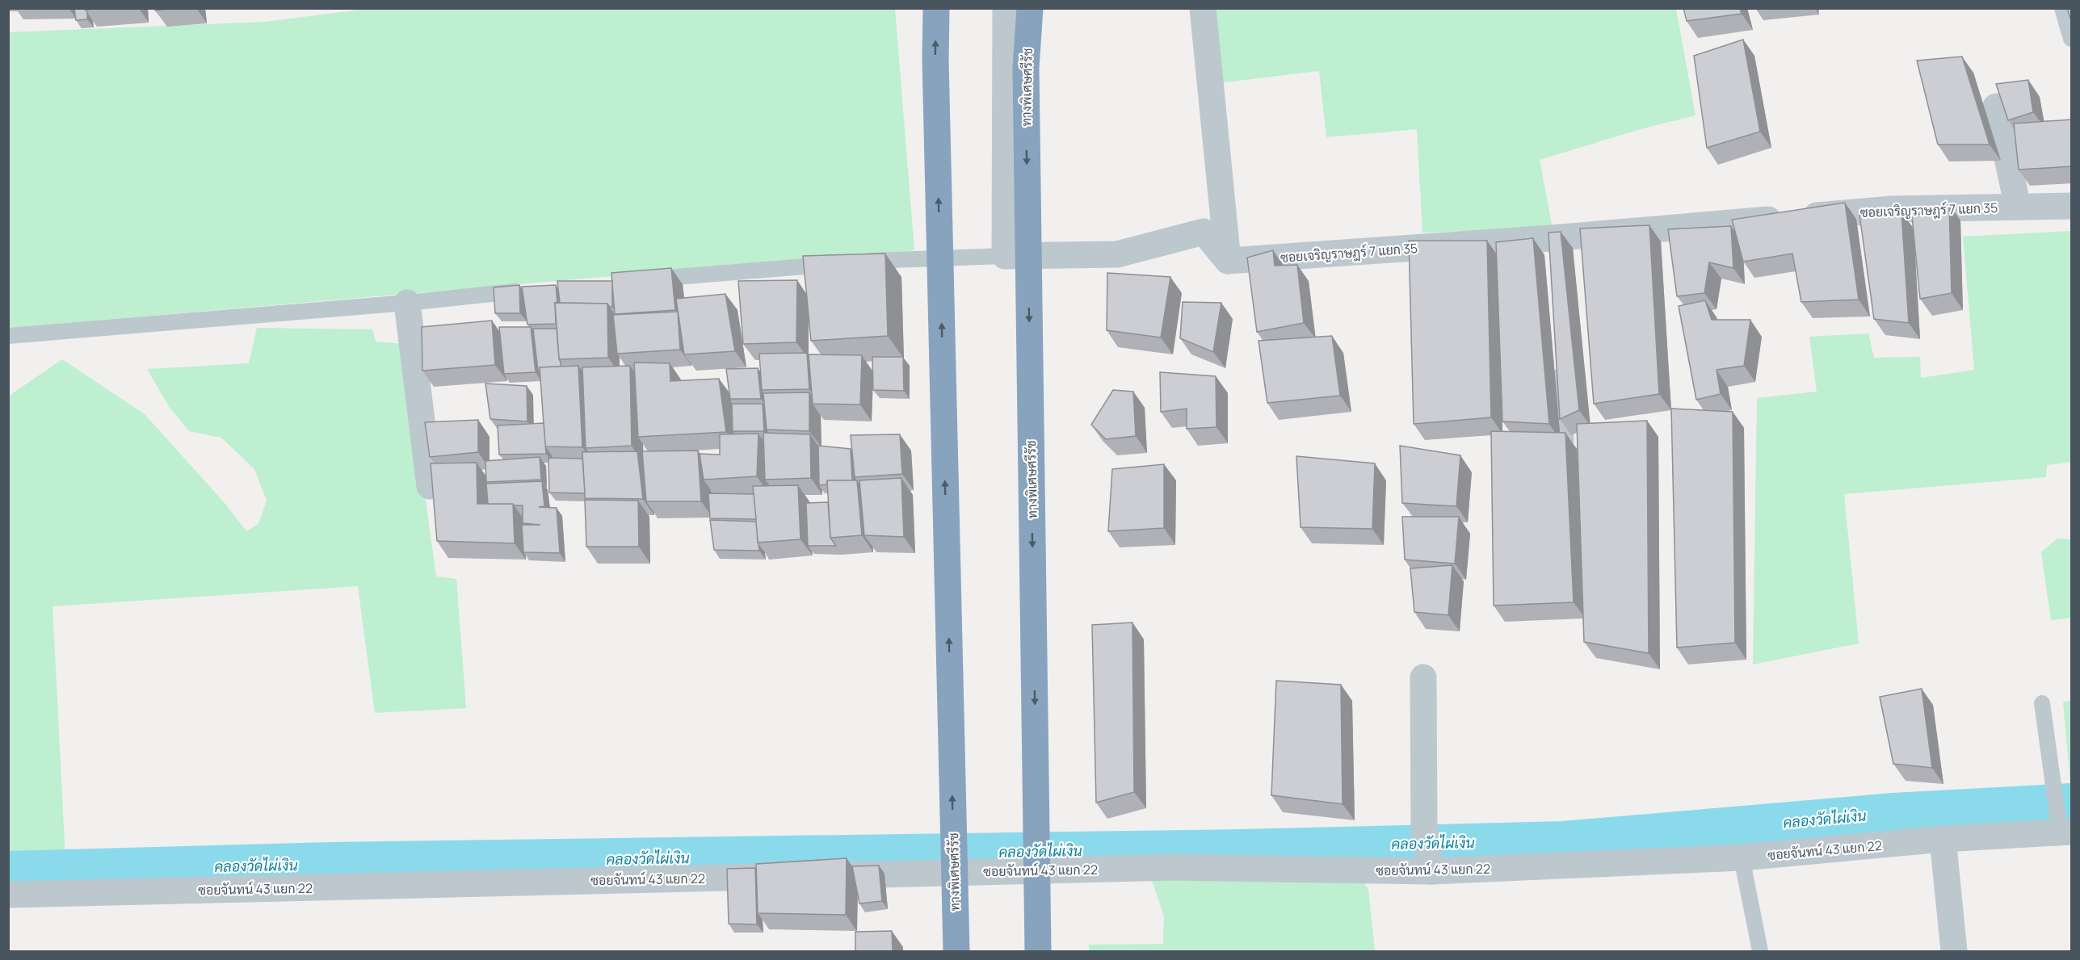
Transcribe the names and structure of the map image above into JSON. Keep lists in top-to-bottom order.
{
  "streets": {
    "highway": ["ทางพิเศษศรีรัช"],
    "street": ["ซอยเจริญราษฎร์ 7 แยก 35", "ซอยจันทน์ 43 แยก 22"]
  },
  "water": ["คลองวัดไผ่เงิน"]
}
